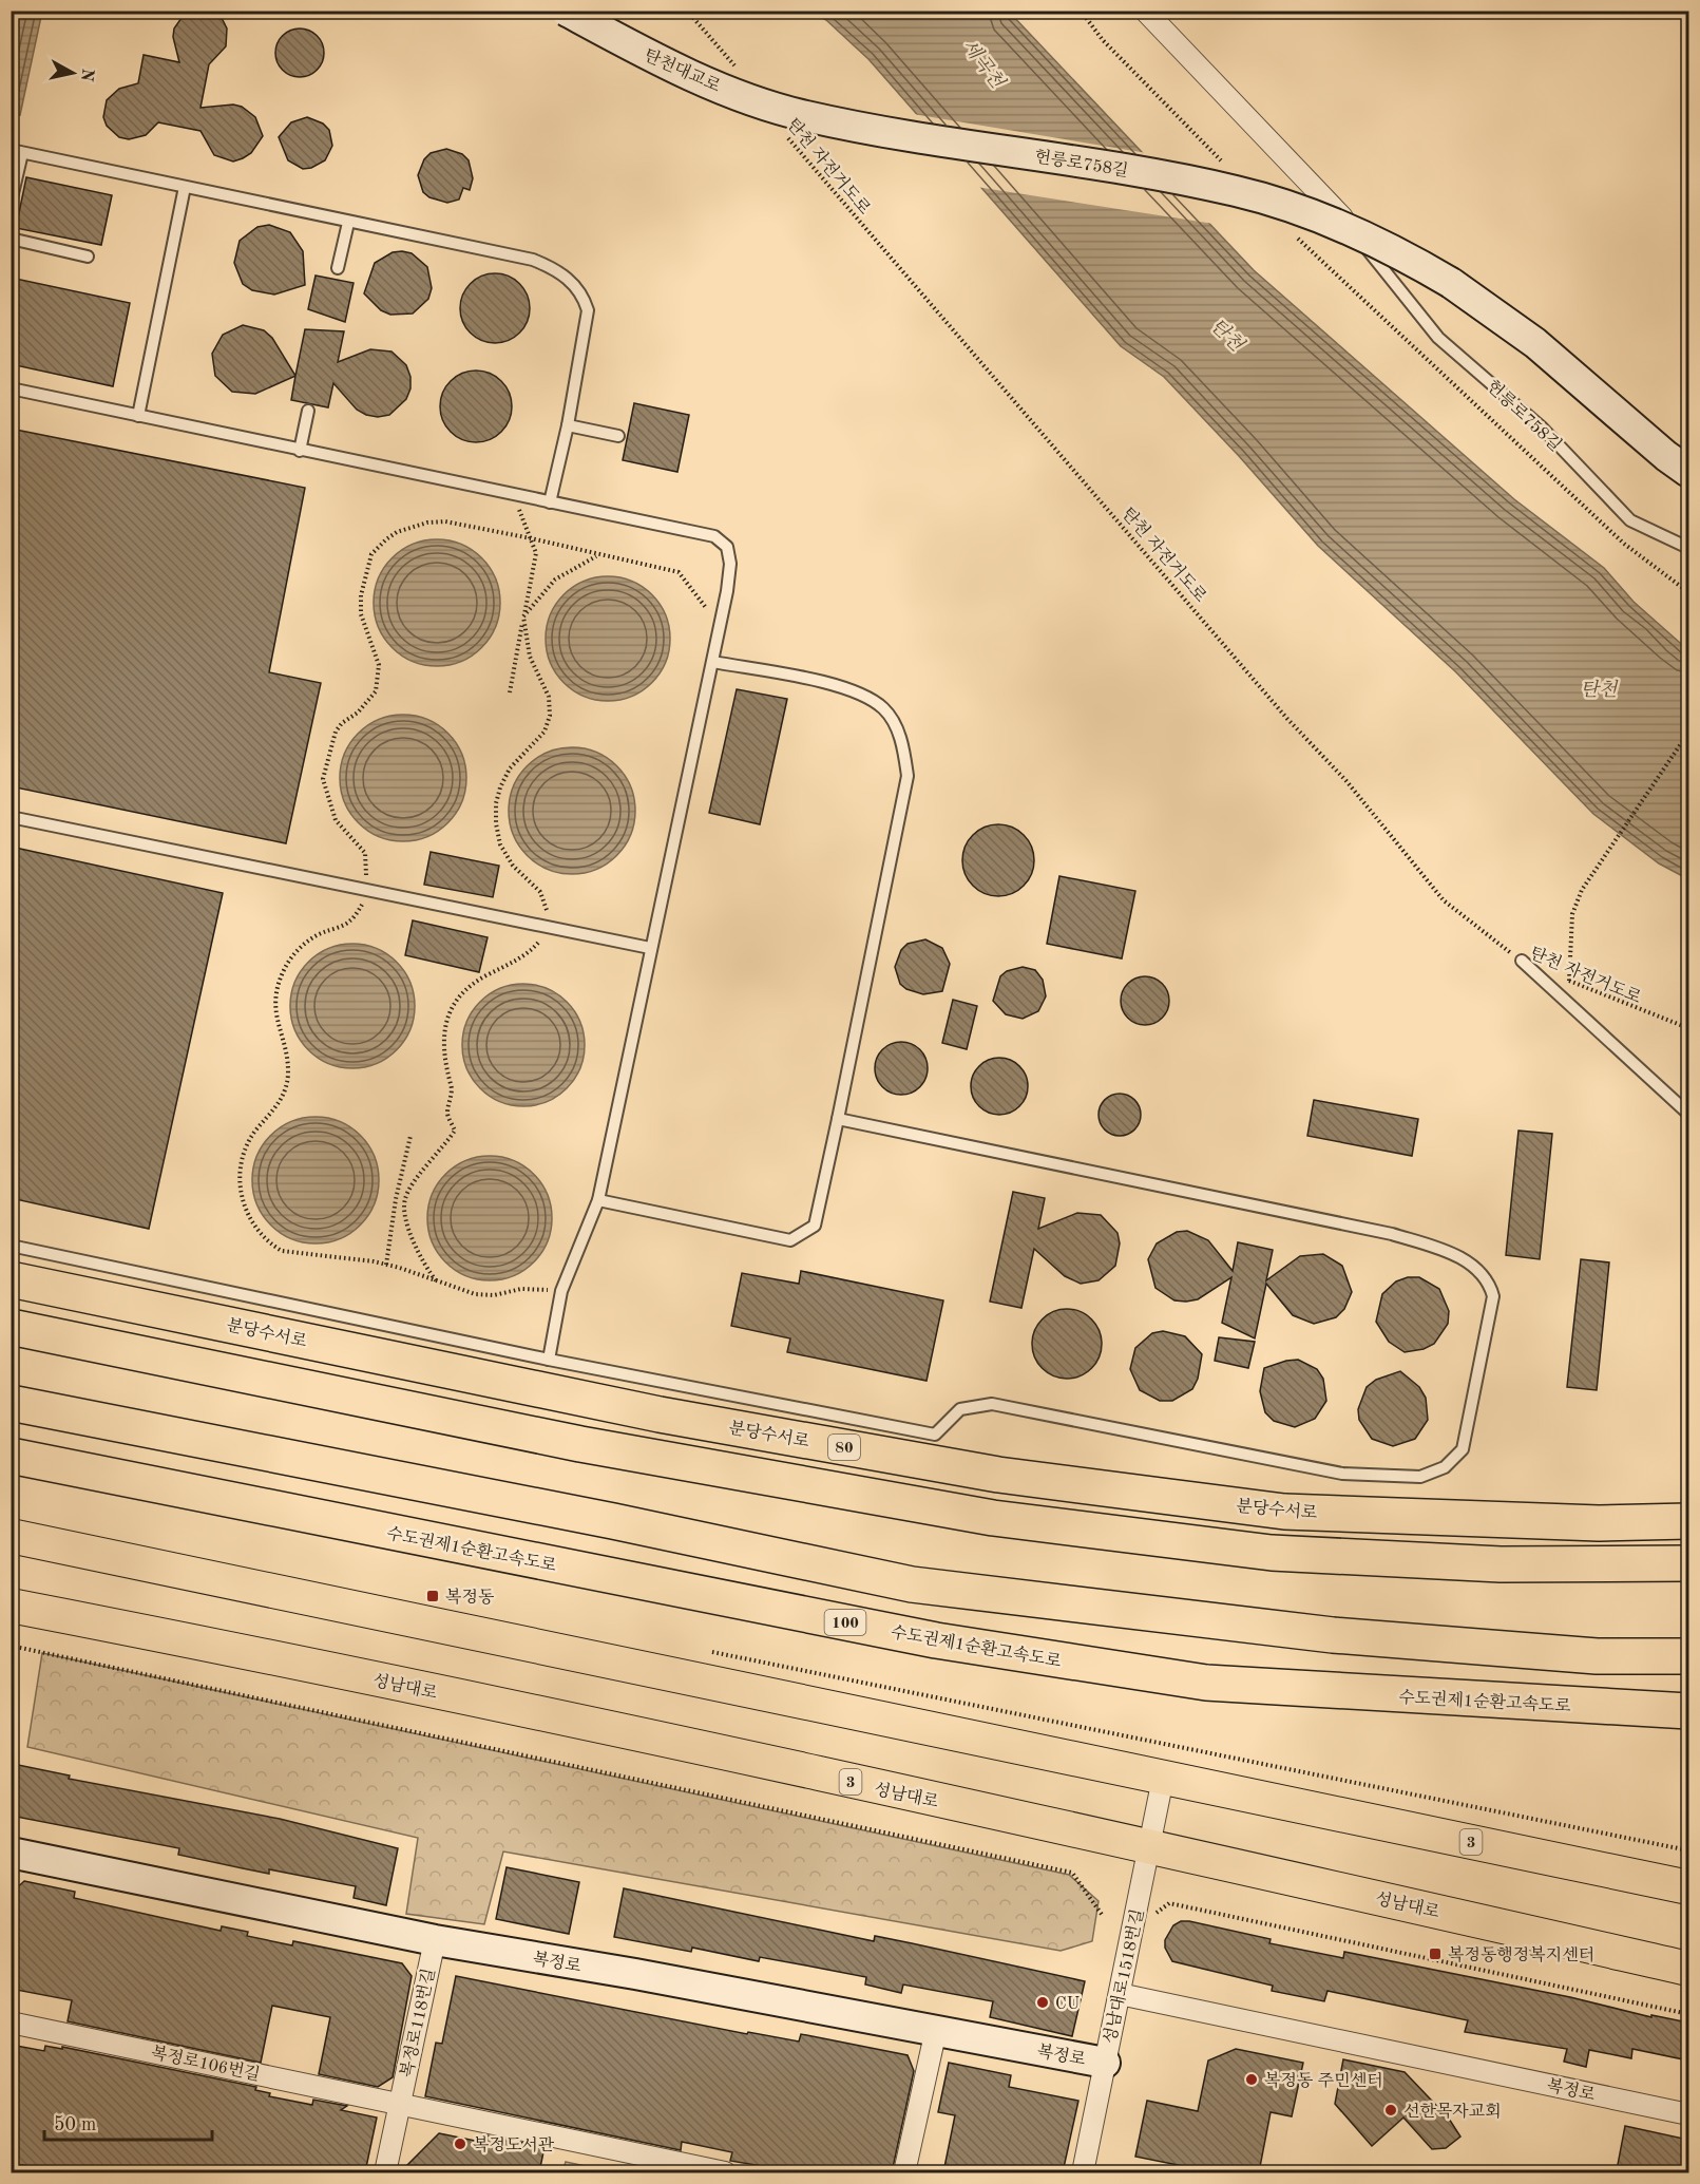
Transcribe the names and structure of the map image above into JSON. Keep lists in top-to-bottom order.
{
  "streets": {
    "highway": [
      "분당수서로",
      "80",
      "수도권제1순환고속도로",
      "100"
    ],
    "main road": ["성남대로", "3"],
    "street": [
      "탄천대교로",
      "헌릉로758길",
      "복정로",
      "성남대로1518번길",
      "복정로118번길",
      "복정로106번길"
    ],
    "path": ["탄천 자전거도로"]
  },
  "crossings": [
    ["탄천대교로", "헌릉로758길"],
    ["탄천대교로", "탄천 자전거도로"],
    ["헌릉로758길", "탄천 자전거도로"],
    ["성남대로", "성남대로1518번길"],
    ["3", "성남대로1518번길"],
    ["복정로", "성남대로1518번길"],
    ["복정로", "복정로118번길"],
    ["복정로118번길", "복정로106번길"]
  ],
  "water": ["세곡천", "탄천"],
  "places": {
    "transit": ["복정동", "복정동행정복지센터"],
    "other": [
      "CU",
      "복정동 주민센터",
      "선한목자교회",
      "복정도서관"
    ]
  },
  "scale_bar": "50 m",
  "north": "right"
}
